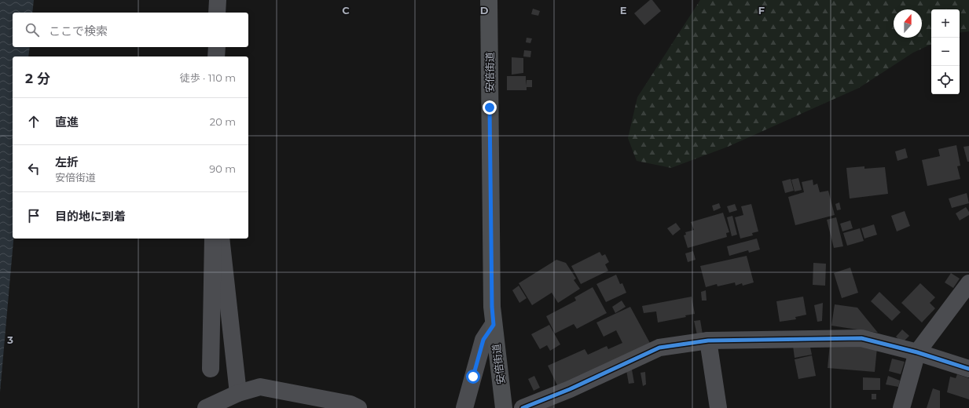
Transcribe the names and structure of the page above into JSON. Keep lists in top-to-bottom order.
{
  "streets": {
    "main road": ["安倍街道"]
  },
  "north": "top",
  "page": {
    "map_buttons": ["+", "−"],
    "search": "ここで検索",
    "heading": ["2 分", "徒歩 · 110 m"],
    "list": [
      ["直進", "20 m"],
      ["左折", "安倍街道", "90 m"],
      "目的地に到着"
    ]
  },
  "grid": {
    "columns": [
      "C",
      "D",
      "E",
      "F"
    ],
    "rows": ["3"]
  }
}
